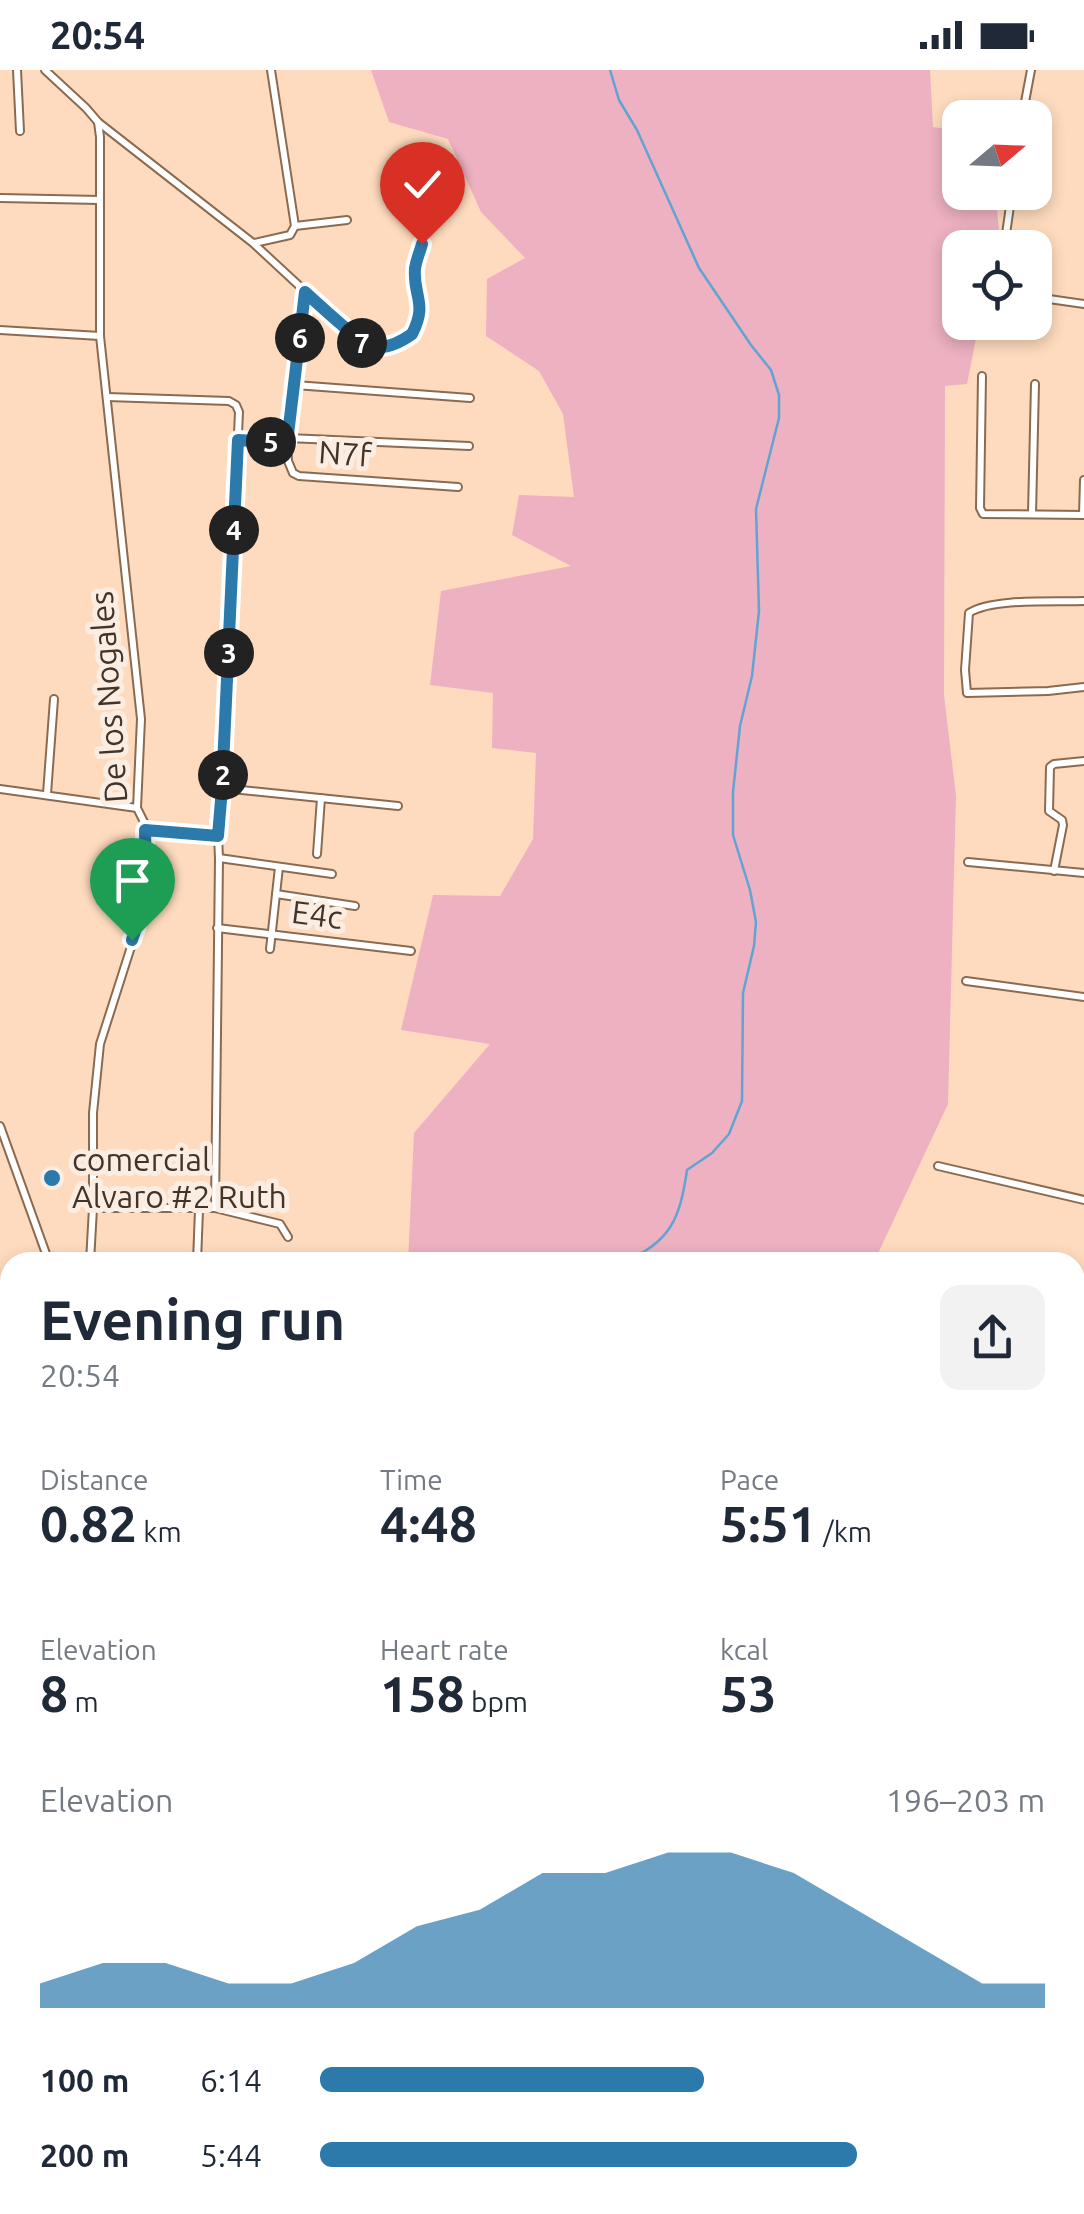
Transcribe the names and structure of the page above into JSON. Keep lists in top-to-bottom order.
{
  "streets": {
    "street": ["N7f", "De los Nogales", "E4c"]
  },
  "places": ["comercial Alvaro #2 Ruth"],
  "north": "right",
  "page": {
    "status": "20:54",
    "pins": [
      "6",
      "7",
      "5",
      "4",
      "3",
      "2"
    ],
    "heading": ["Evening run", "20:54"],
    "stats": [
      ["Distance", "0.82 km"],
      ["Time", "4:48"],
      ["Pace", "5:51 /km"],
      ["Elevation", "8 m"],
      ["Heart rate", "158 bpm"],
      ["kcal", "53"]
    ],
    "chart": ["Elevation", "196–203 m"],
    "list": [
      {
        "name": "100 m",
        "note": "6:14"
      },
      {
        "name": "200 m",
        "note": "5:44"
      }
    ]
  }
}
